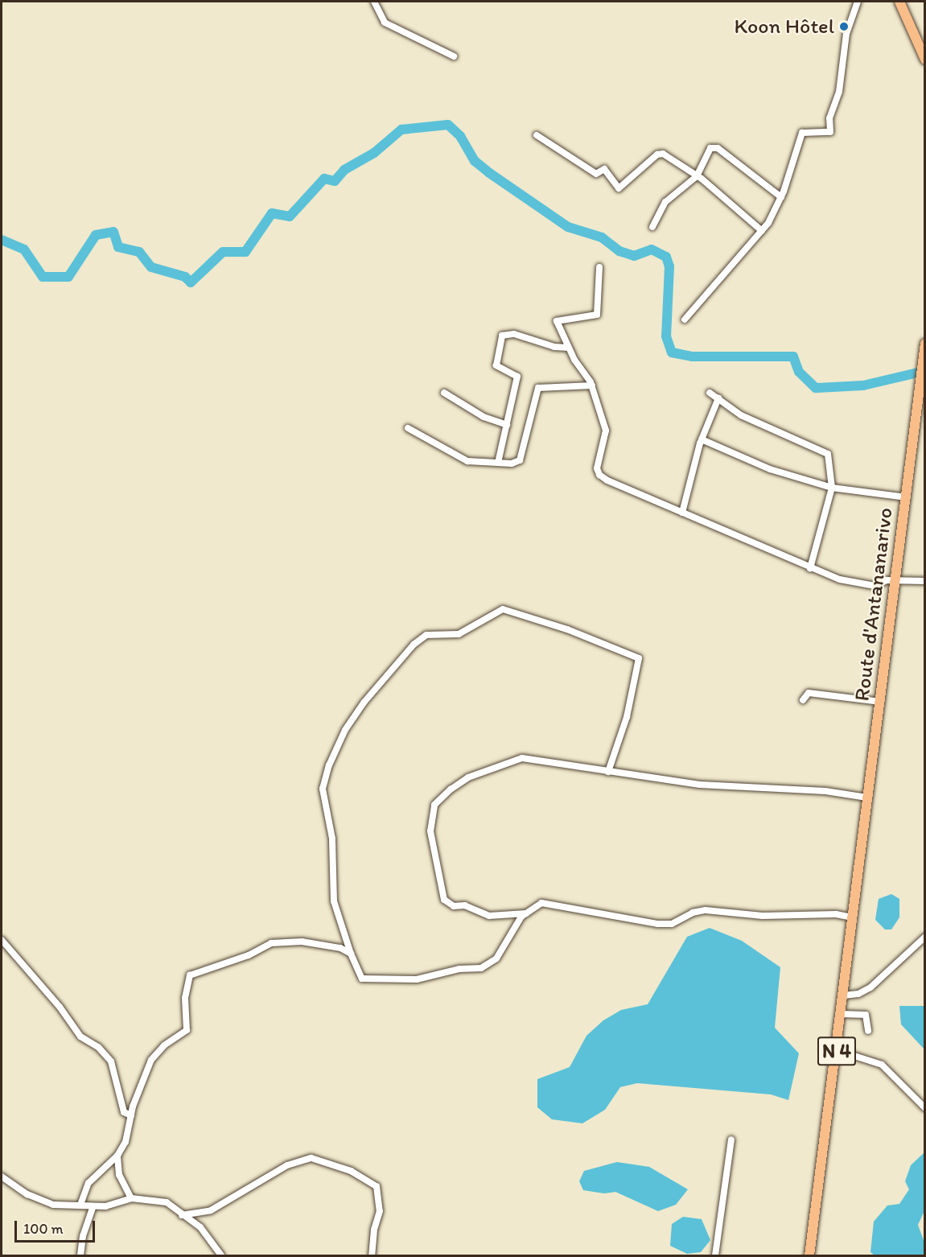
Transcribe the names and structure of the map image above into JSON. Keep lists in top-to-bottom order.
{
  "streets": {
    "main road": ["Route d'Antananarivo", "N 4"]
  },
  "crossings": [
    ["Route d'Antananarivo", "N 4"]
  ],
  "places": ["Koon Hôtel"],
  "scale_bar": "100 m"
}
